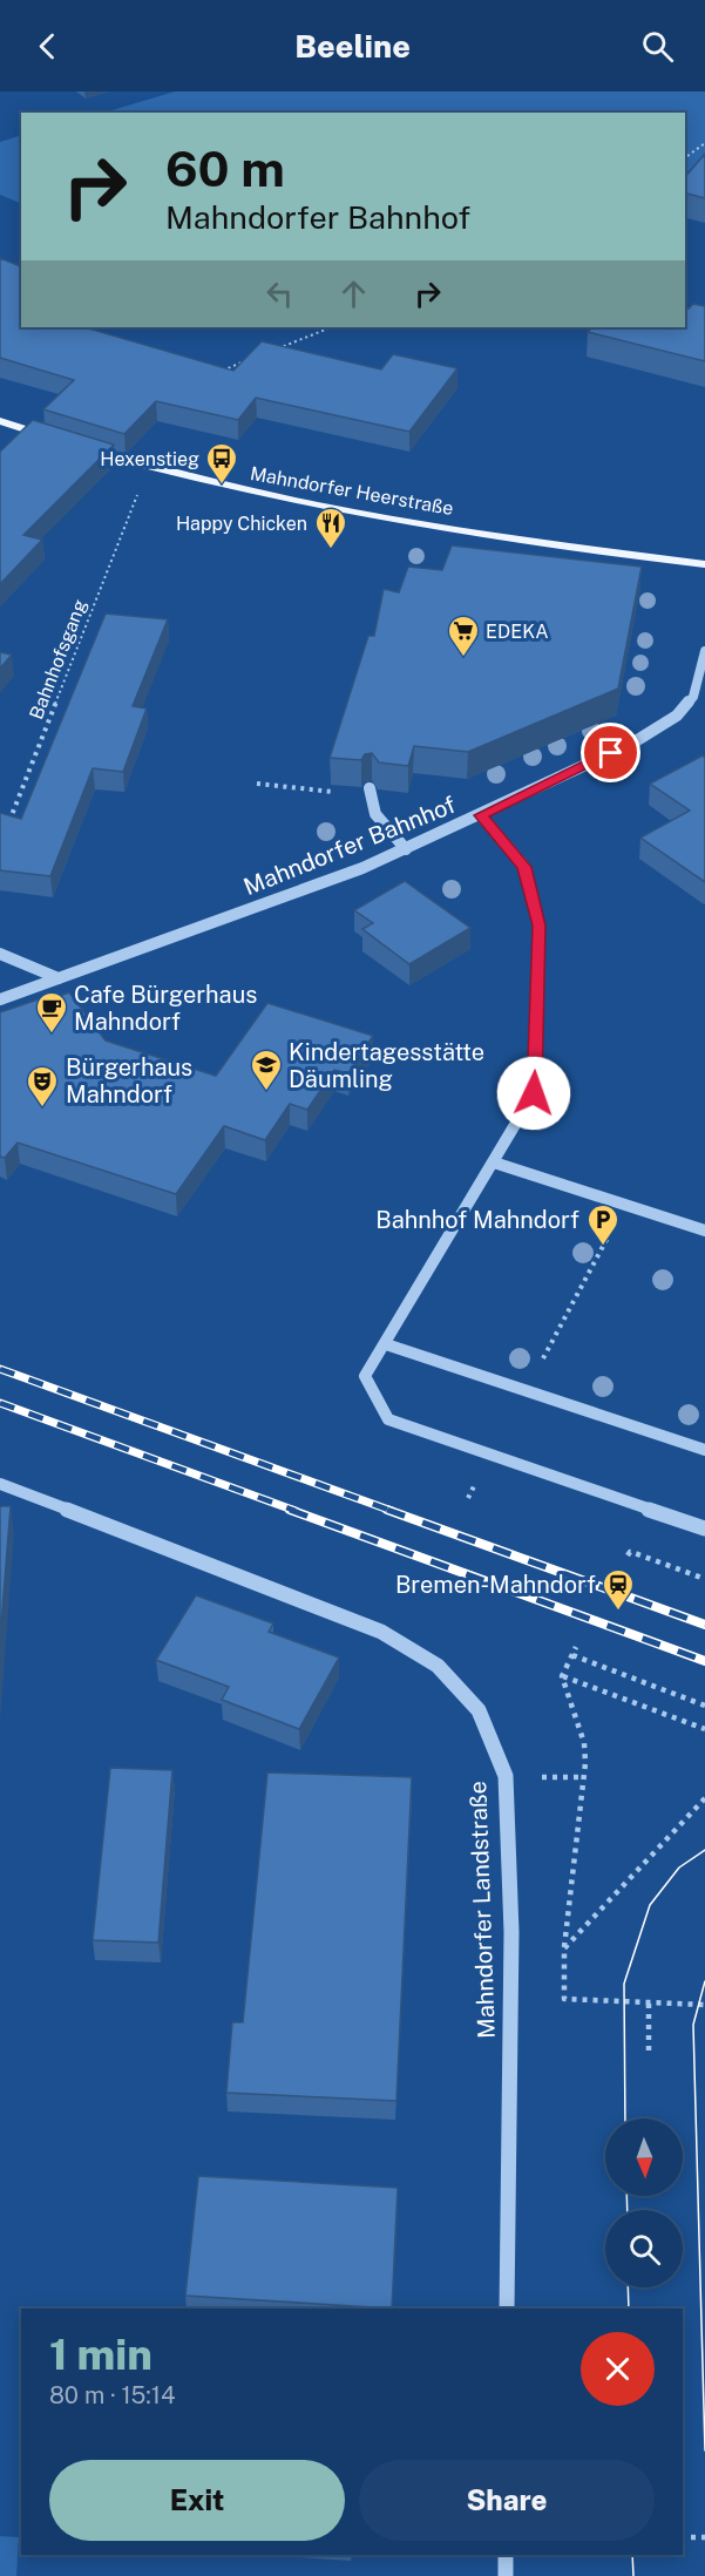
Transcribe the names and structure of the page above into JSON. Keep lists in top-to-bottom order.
{
  "streets": {
    "main road": ["Mahndorfer Heerstraße"],
    "street": ["Mahndorfer Bahnhof", "Mahndorfer Landstraße"],
    "path": ["Bahnhofsgang"]
  },
  "places": {
    "bus stop": ["Hexenstieg"],
    "restaurant": ["Happy Chicken"],
    "supermarket": ["EDEKA"],
    "cafe": ["Cafe Bürgerhaus Mahndorf"],
    "school or university": ["Kindertagesstätte Däumling"],
    "theatre": ["Bürgerhaus Mahndorf"],
    "parking": ["Bahnhof Mahndorf"],
    "station": ["Bremen-Mahndorf"]
  },
  "north": "bottom",
  "page": {
    "header": "Beeline",
    "turn": ["60 m", "Mahndorfer Bahnhof"],
    "heading": ["1 min", "80 m · 15:14"],
    "buttons": ["Exit", "Share"]
  }
}
